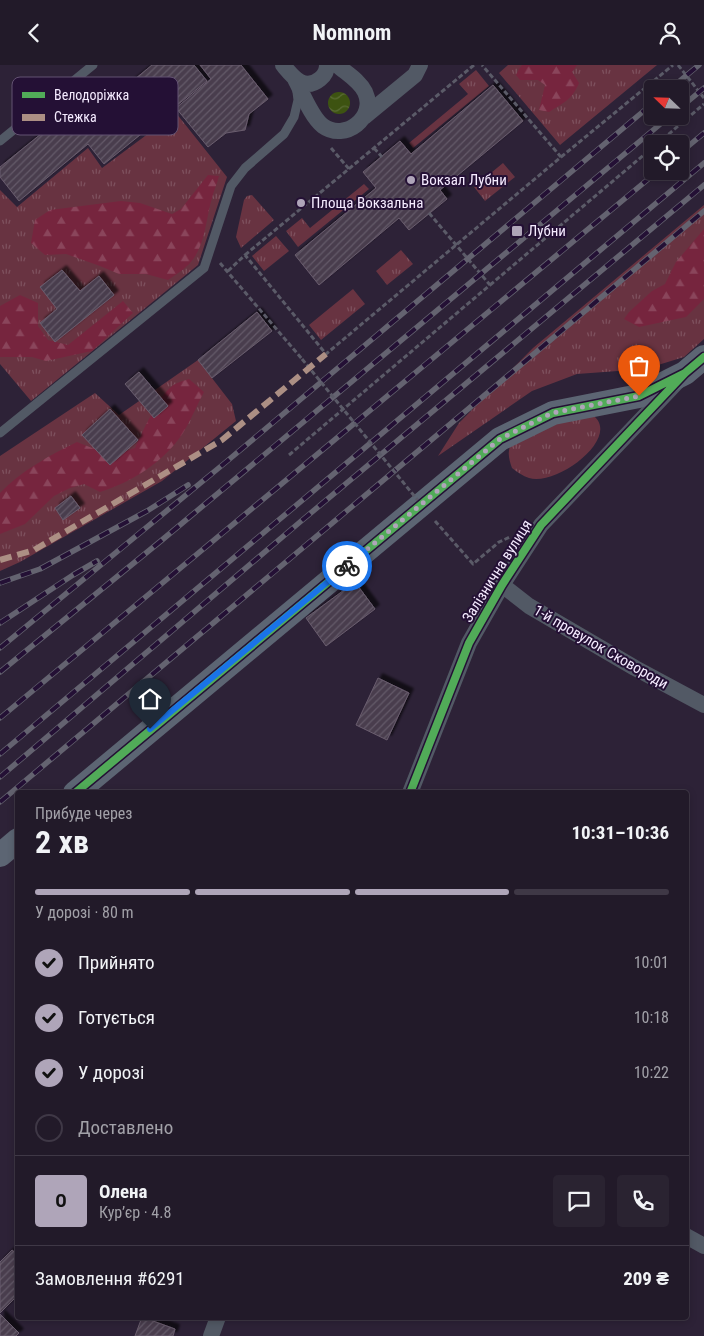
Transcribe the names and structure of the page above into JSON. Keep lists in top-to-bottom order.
{
  "streets": {
    "street": ["Залізнична вулиця", "1-й провулок Сковороди"]
  },
  "crossings": [
    ["Залізнична вулиця", "1-й провулок Сковороди"]
  ],
  "places": {
    "other": ["Вокзал Лубни", "Площа Вокзальна"],
    "transit": ["Лубни"]
  },
  "legend": ["Велодоріжка", "Стежка"],
  "north": "top left",
  "page": {
    "header": "Nomnom",
    "heading": ["2 хв", "Прибуде через", "10:31–10:36"],
    "panel": [
      "Олена",
      "Кур’єр · 4.8",
      "Замовлення #6291",
      "209 ₴"
    ],
    "bar": "У дорозі · 80 m",
    "list": [
      ["Прийнято", "10:01"],
      ["Готується", "10:18"],
      ["У дорозі", "10:22"],
      "Доставлено"
    ],
    "round": "О"
  }
}
